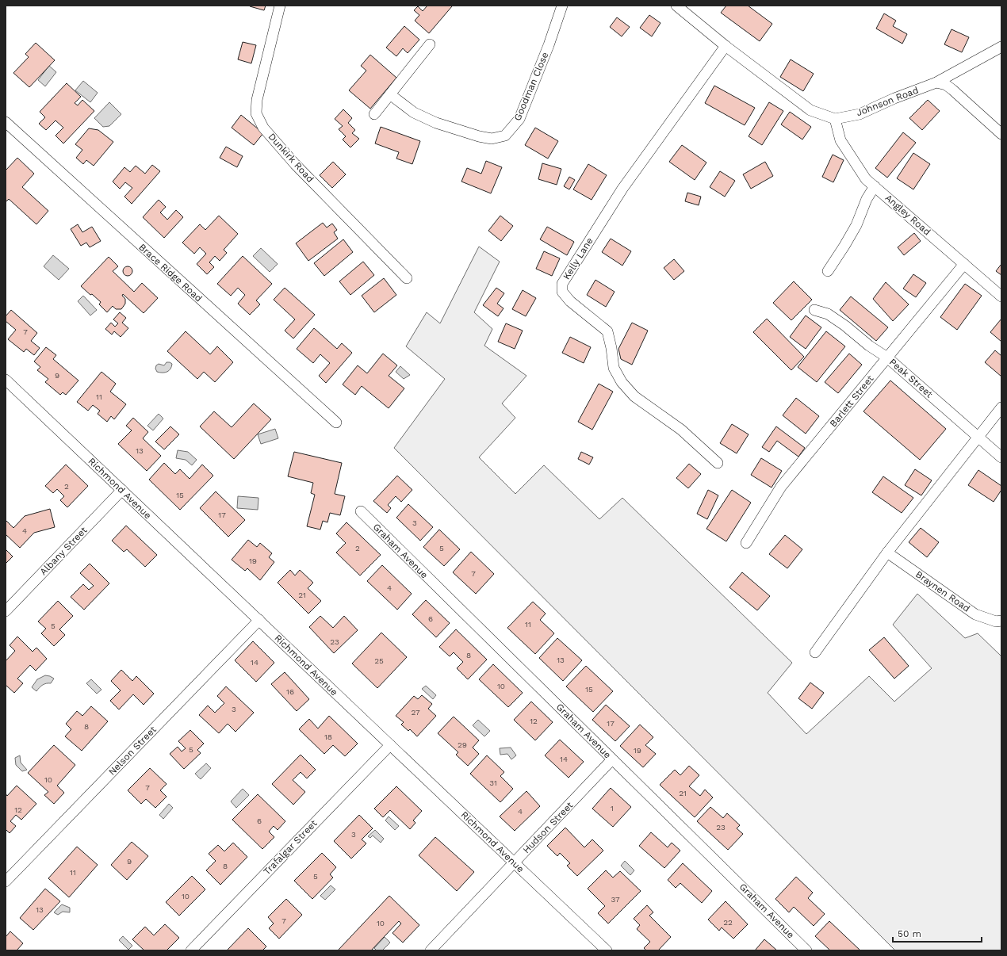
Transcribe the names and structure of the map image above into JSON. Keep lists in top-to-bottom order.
{
  "streets": {
    "street": [
      "Goodman Close",
      "Johnson Road",
      "Dunkirk Road",
      "Angley Road",
      "Kelly Lane",
      "Brace Ridge Road",
      "Peak Street",
      "Barlett Street",
      "Richmond Avenue",
      "Albany Street",
      "Graham Avenue",
      "Braynen Road",
      "Nelson Street",
      "Hudson Street",
      "Trafalgar Street"
    ]
  },
  "crossings": [
    ["Johnson Road", "Angley Road"],
    ["Angley Road", "Barlett Street"],
    ["Peak Street", "Barlett Street"],
    ["Richmond Avenue", "Albany Street"],
    ["Richmond Avenue", "Nelson Street"],
    ["Richmond Avenue", "Hudson Street"],
    ["Richmond Avenue", "Trafalgar Street"],
    ["Graham Avenue", "Hudson Street"]
  ],
  "house_numbers": [
    "7",
    "9",
    "11",
    "13",
    "2",
    "15",
    "17",
    "3",
    "4",
    "2",
    "5",
    "19",
    "7",
    "4",
    "21",
    "6",
    "11",
    "5",
    "23",
    "8",
    "13",
    "25",
    "14",
    "10",
    "15",
    "16",
    "3",
    "27",
    "12",
    "17",
    "8",
    "18",
    "29",
    "5",
    "19",
    "14",
    "10",
    "31",
    "7",
    "21",
    "1",
    "12",
    "4",
    "6",
    "23",
    "3",
    "9",
    "8",
    "11",
    "5",
    "10",
    "37",
    "13",
    "7",
    "22",
    "10"
  ],
  "scale_bar": "50 m"
}
